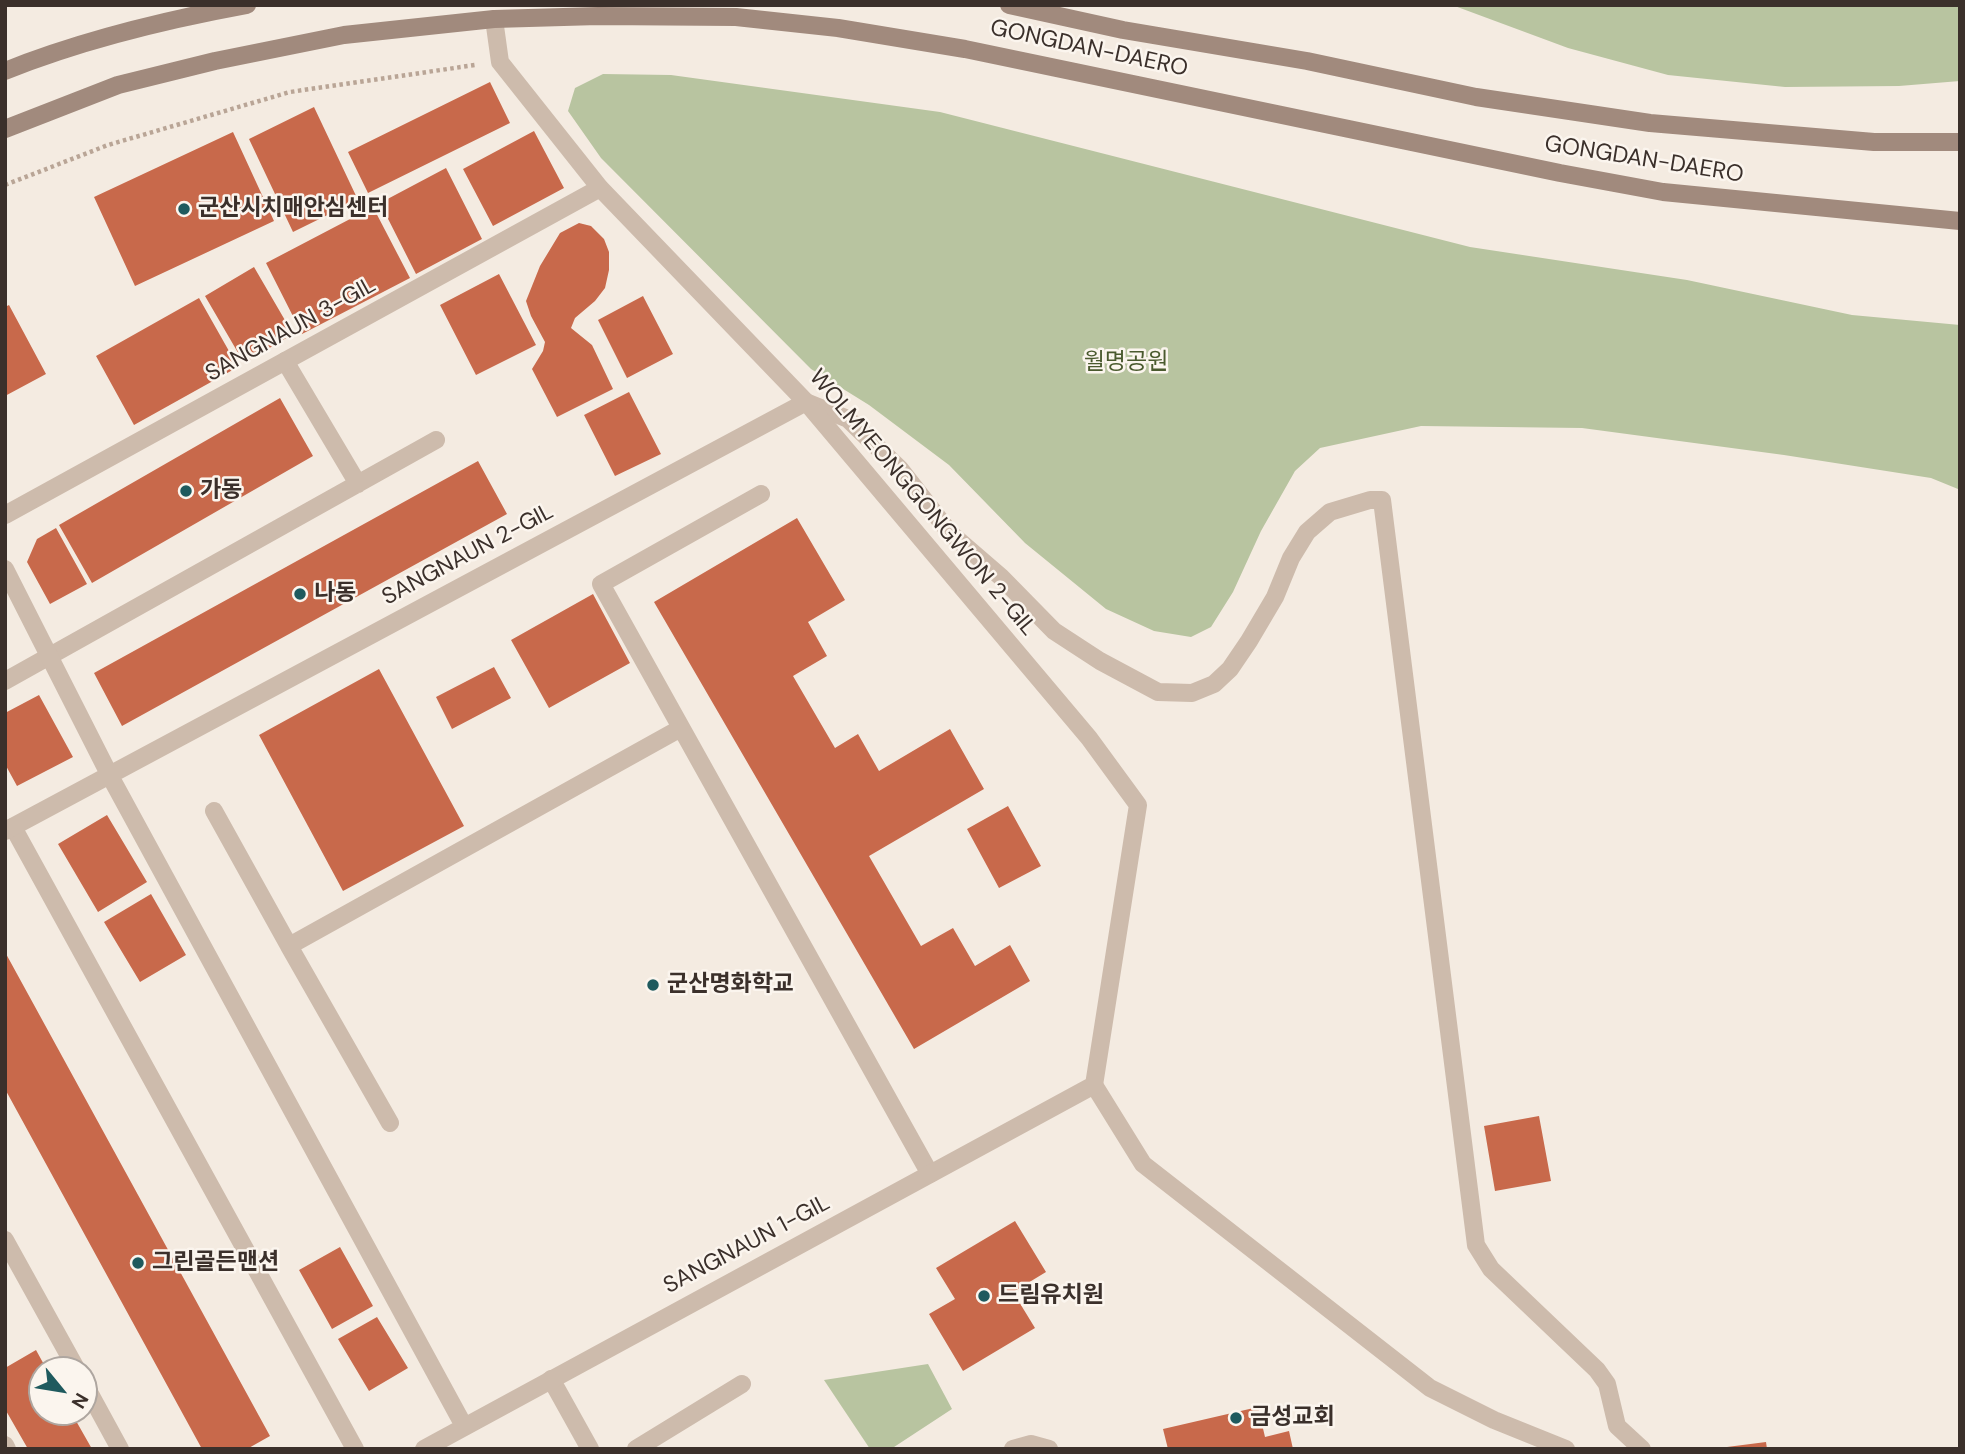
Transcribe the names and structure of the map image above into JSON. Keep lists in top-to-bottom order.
{
  "streets": {
    "street": [
      "GONGDAN-DAERO",
      "SANGNAUN 3-GIL",
      "WOLMYEONGGONGWON 2-GIL",
      "SANGNAUN 2-GIL",
      "SANGNAUN 1-GIL"
    ]
  },
  "crossings": [
    ["SANGNAUN 3-GIL", "WOLMYEONGGONGWON 2-GIL"],
    ["WOLMYEONGGONGWON 2-GIL", "SANGNAUN 2-GIL"],
    ["WOLMYEONGGONGWON 2-GIL", "SANGNAUN 1-GIL"]
  ],
  "parks": ["월명공원"],
  "places": [
    "군산시치매안심센터",
    "가동",
    "나동",
    "군산명화학교",
    "그린골든맨션",
    "드림유치원",
    "금성교회"
  ],
  "north": "bottom right"
}
